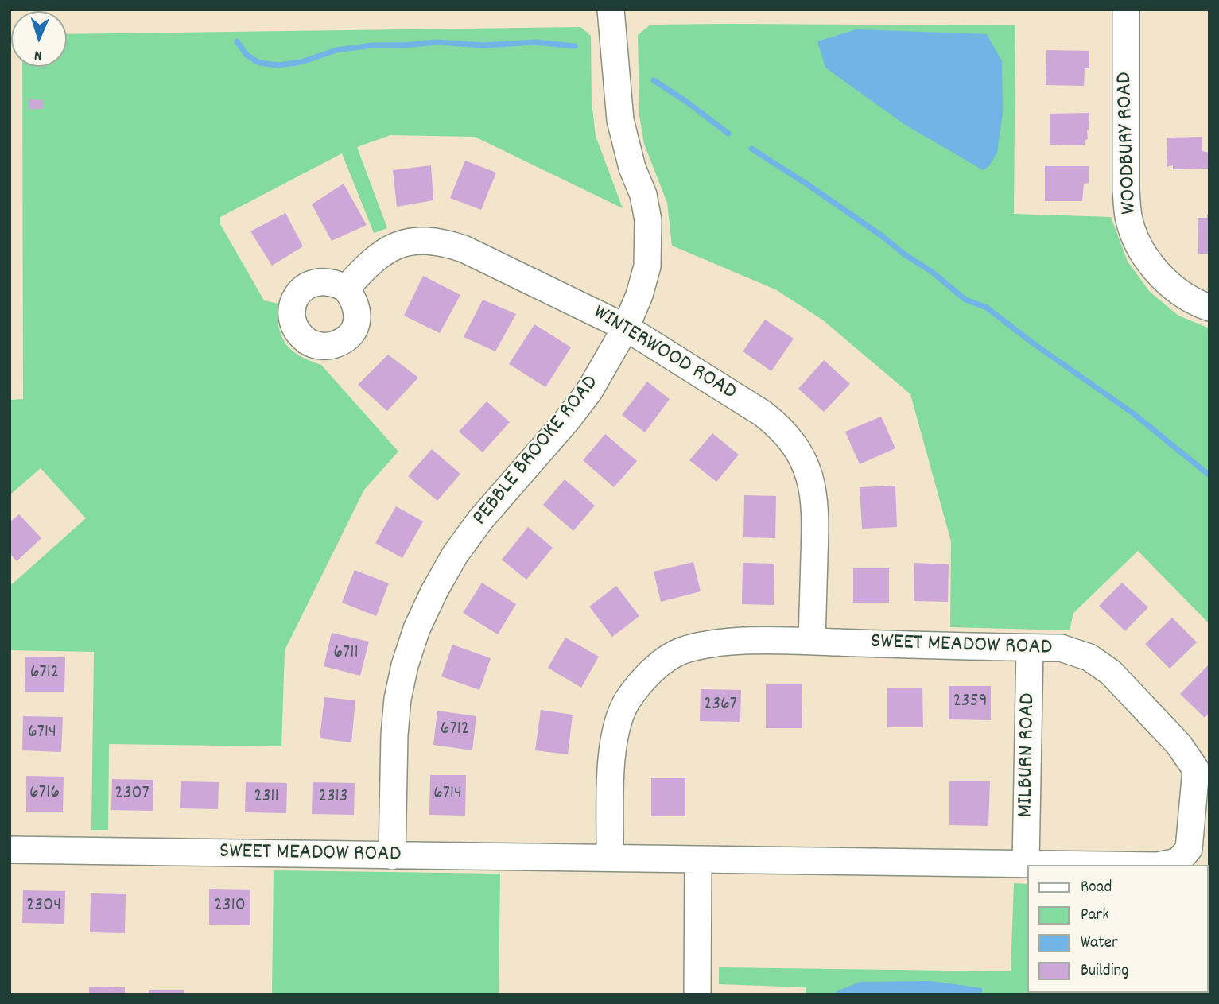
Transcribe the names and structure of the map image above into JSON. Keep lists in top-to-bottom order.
{
  "streets": {
    "street": [
      "WOODBURY ROAD",
      "WINTERWOOD ROAD",
      "PEBBLE BROOKE ROAD",
      "SWEET MEADOW ROAD",
      "MILBURN ROAD"
    ]
  },
  "crossings": [
    ["WINTERWOOD ROAD", "PEBBLE BROOKE ROAD"],
    ["WINTERWOOD ROAD", "SWEET MEADOW ROAD"],
    ["PEBBLE BROOKE ROAD", "SWEET MEADOW ROAD"],
    ["SWEET MEADOW ROAD", "MILBURN ROAD"]
  ],
  "house_numbers": [
    "6711",
    "6712",
    "2359",
    "2367",
    "6712",
    "6714",
    "6716",
    "2307",
    "6714",
    "2311",
    "2313",
    "2304",
    "2310"
  ],
  "legend": [
    "Road",
    "Park",
    "Water",
    "Building"
  ],
  "north": "bottom"
}
